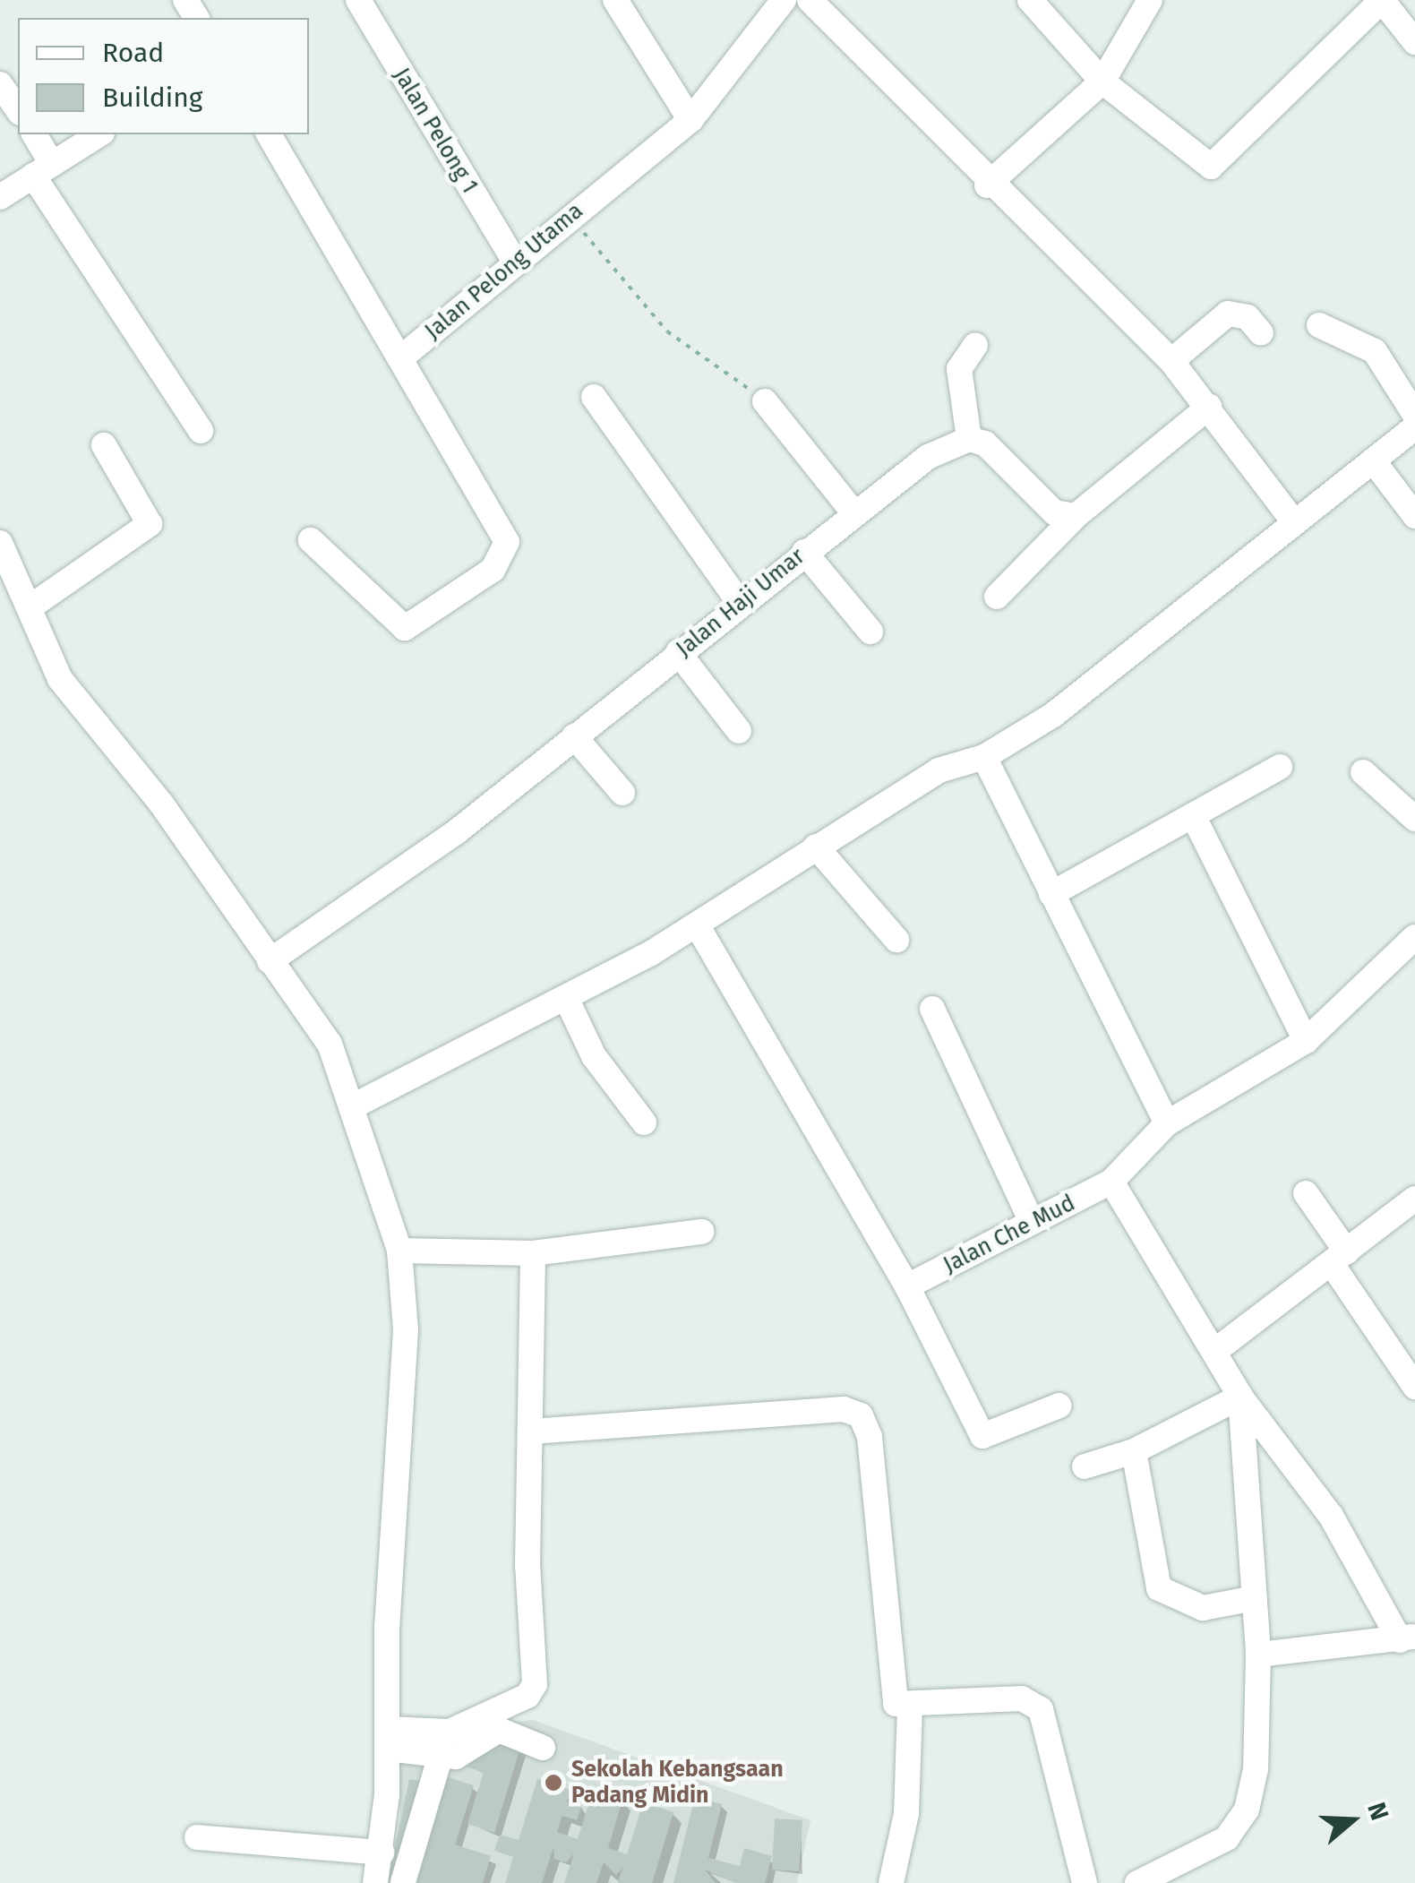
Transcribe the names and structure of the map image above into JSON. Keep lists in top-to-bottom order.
{
  "streets": {
    "street": [
      "Jalan Pelong 1",
      "Jalan Pelong Utama",
      "Jalan Haji Umar",
      "Jalan Che Mud"
    ]
  },
  "crossings": [
    ["Jalan Pelong 1", "Jalan Pelong Utama"]
  ],
  "places": ["Sekolah Kebangsaan Padang Midin"],
  "legend": ["Road", "Building"],
  "north": "right"
}
